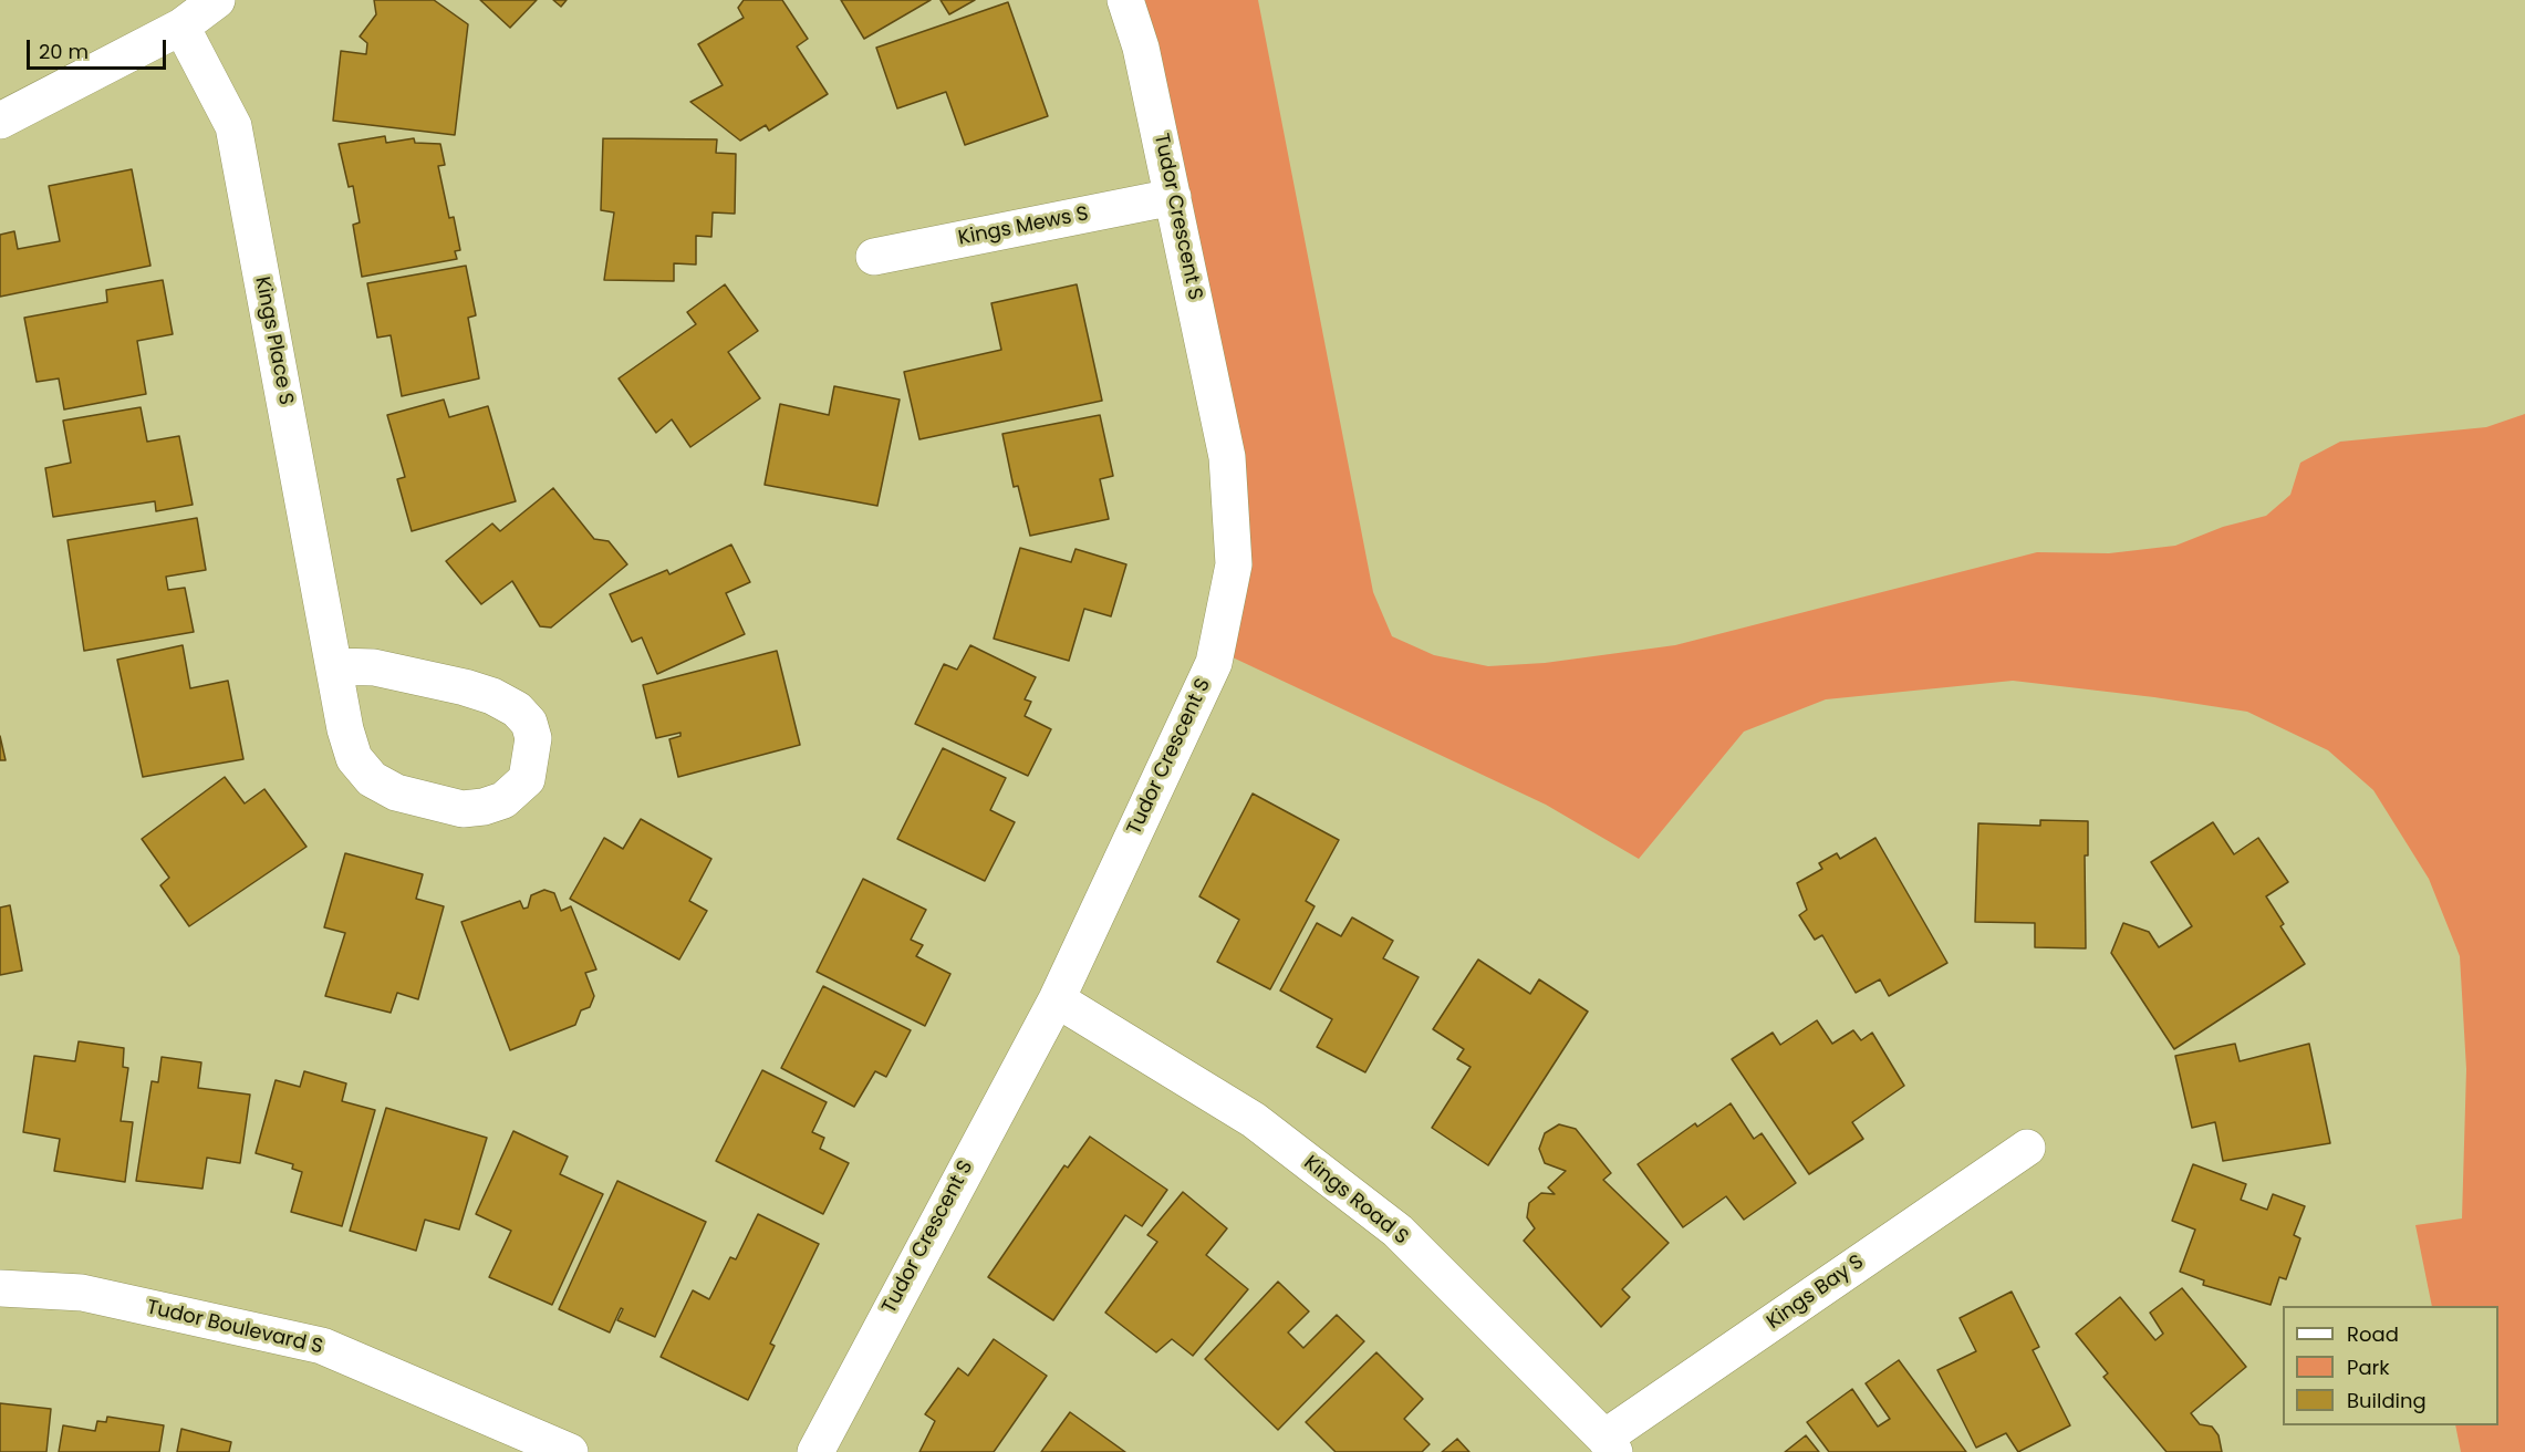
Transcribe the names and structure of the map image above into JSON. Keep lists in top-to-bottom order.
{
  "streets": {
    "street": [
      "Tudor Crescent S",
      "Kings Mews S",
      "Kings Place S",
      "Kings Road S",
      "Kings Bay S",
      "Tudor Boulevard S"
    ]
  },
  "crossings": [
    ["Tudor Crescent S", "Kings Mews S"],
    ["Tudor Crescent S", "Kings Road S"],
    ["Kings Road S", "Kings Bay S"]
  ],
  "legend": ["Road", "Park", "Building"],
  "scale_bar": "20 m"
}
